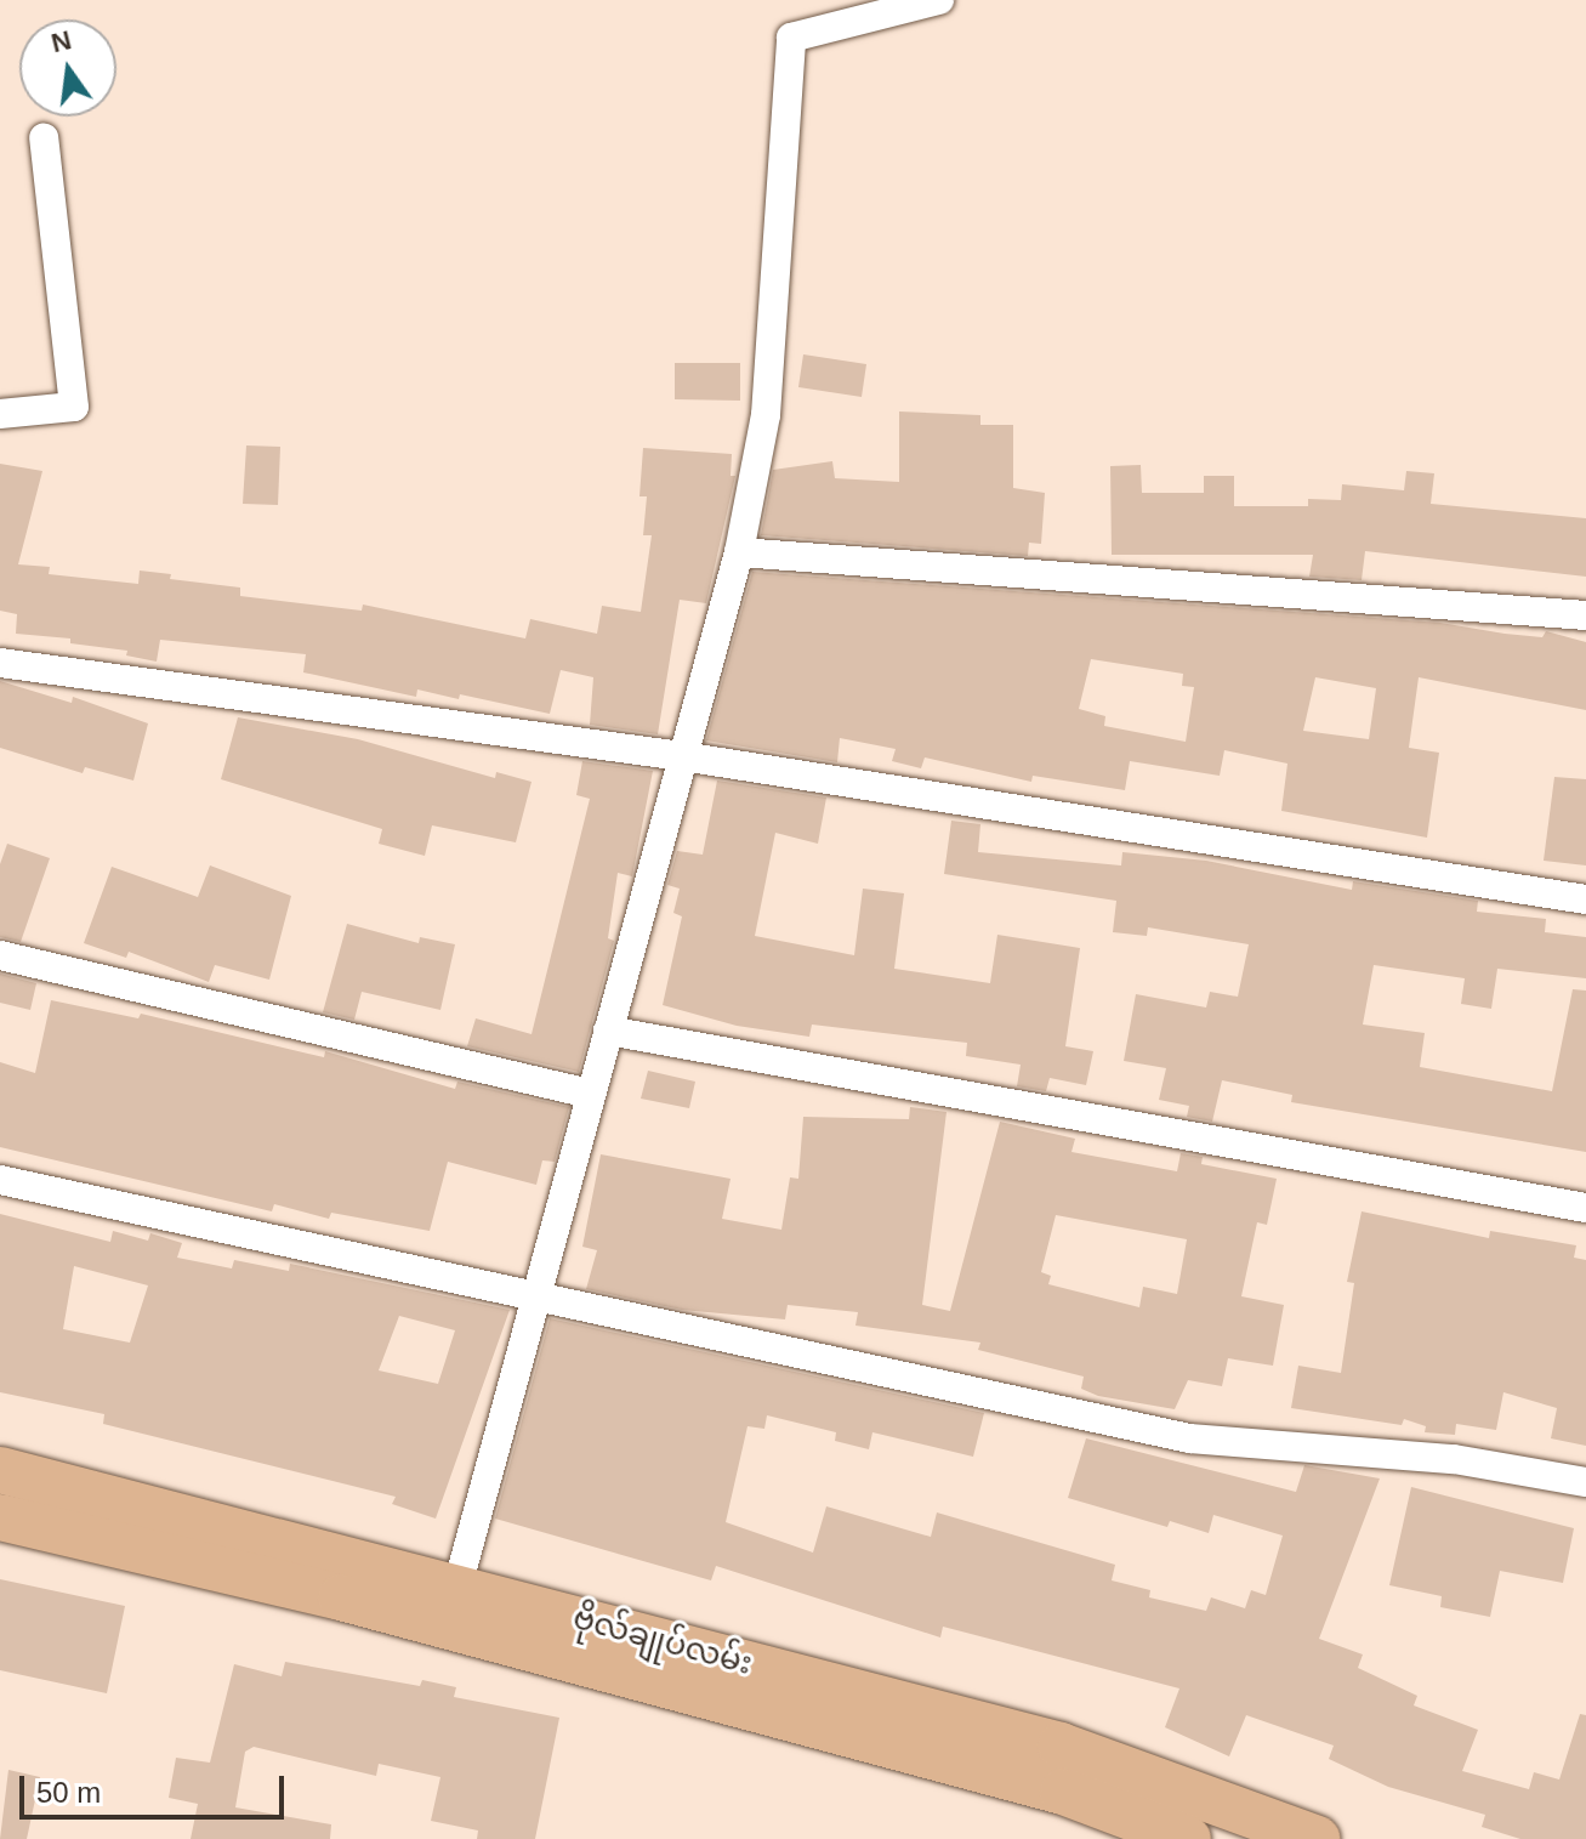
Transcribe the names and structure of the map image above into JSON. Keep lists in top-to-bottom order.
{
  "streets": {
    "main road": ["ဗိုလ်ချုပ်လမ်း"]
  },
  "scale_bar": "50 m",
  "north": "top"
}
